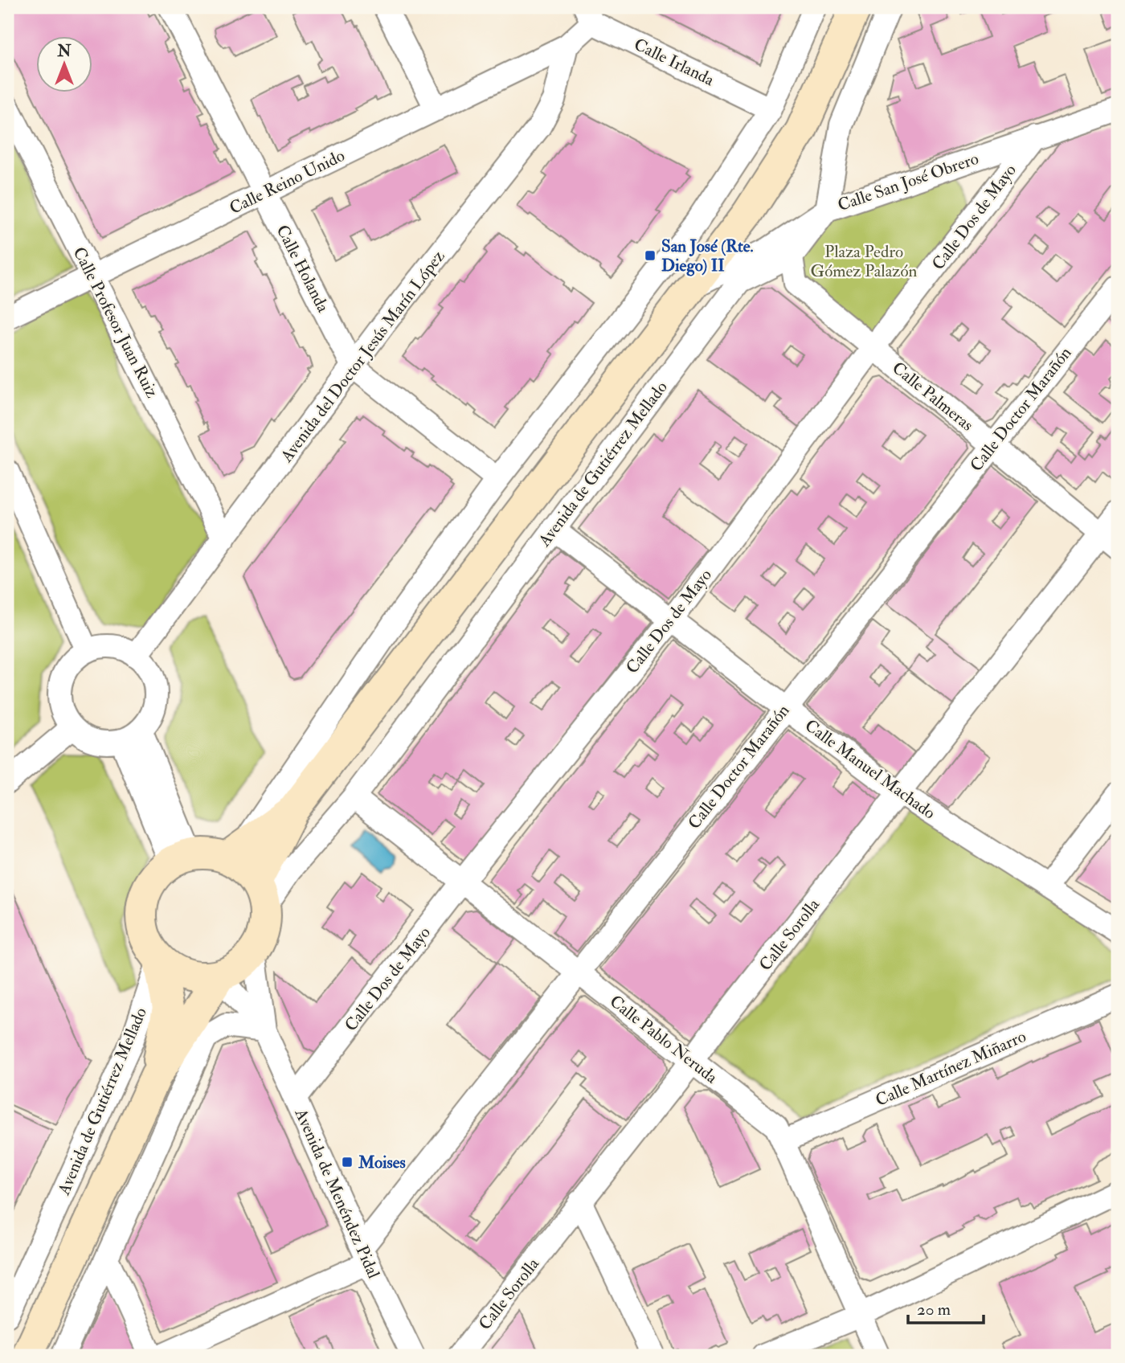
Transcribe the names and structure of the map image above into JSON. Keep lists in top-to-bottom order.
{
  "streets": {
    "main road": ["Avenida de Gutiérrez Mellado"],
    "street": [
      "Calle Irlanda",
      "Calle Reino Unido",
      "Calle San José Obrero",
      "Calle Dos de Mayo",
      "Calle Holanda",
      "Calle Profesor Juan Ruiz",
      "Avenida del Doctor Jesús Marín López",
      "Calle Palmeras",
      "Calle Doctor Marañón",
      "Calle Manuel Machado",
      "Calle Sorolla",
      "Calle Pablo Neruda",
      "Calle Martínez Miñarro",
      "Avenida de Menéndez Pidal"
    ]
  },
  "crossings": [
    ["Calle Irlanda", "Calle Reino Unido"],
    ["Calle Reino Unido", "Calle Holanda"],
    ["Calle Reino Unido", "Calle Profesor Juan Ruiz"],
    ["Calle Reino Unido", "Avenida del Doctor Jesús Marín López"],
    ["Calle San José Obrero", "Calle Dos de Mayo"],
    ["Calle San José Obrero", "Avenida de Gutiérrez Mellado"],
    ["Calle Dos de Mayo", "Calle Palmeras"],
    ["Calle Dos de Mayo", "Calle Manuel Machado"],
    ["Calle Dos de Mayo", "Calle Pablo Neruda"],
    ["Calle Dos de Mayo", "Avenida de Menéndez Pidal"],
    ["Calle Holanda", "Avenida del Doctor Jesús Marín López"],
    ["Calle Profesor Juan Ruiz", "Avenida del Doctor Jesús Marín López"],
    ["Calle Palmeras", "Calle Doctor Marañón"],
    ["Calle Palmeras", "Avenida de Gutiérrez Mellado"],
    ["Calle Palmeras", "Calle Sorolla"],
    ["Calle Doctor Marañón", "Calle Manuel Machado"],
    ["Calle Doctor Marañón", "Calle Pablo Neruda"],
    ["Calle Doctor Marañón", "Avenida de Menéndez Pidal"],
    ["Avenida de Gutiérrez Mellado", "Calle Manuel Machado"],
    ["Avenida de Gutiérrez Mellado", "Calle Pablo Neruda"],
    ["Avenida de Gutiérrez Mellado", "Avenida de Menéndez Pidal"],
    ["Calle Manuel Machado", "Calle Sorolla"],
    ["Calle Sorolla", "Calle Pablo Neruda"],
    ["Calle Pablo Neruda", "Calle Martínez Miñarro"]
  ],
  "parks": ["Plaza Pedro Gómez Palazón"],
  "places": {
    "transit": ["San José (Rte. Diego) II", "Moises"]
  },
  "scale_bar": "20 m",
  "north": "top"
}
